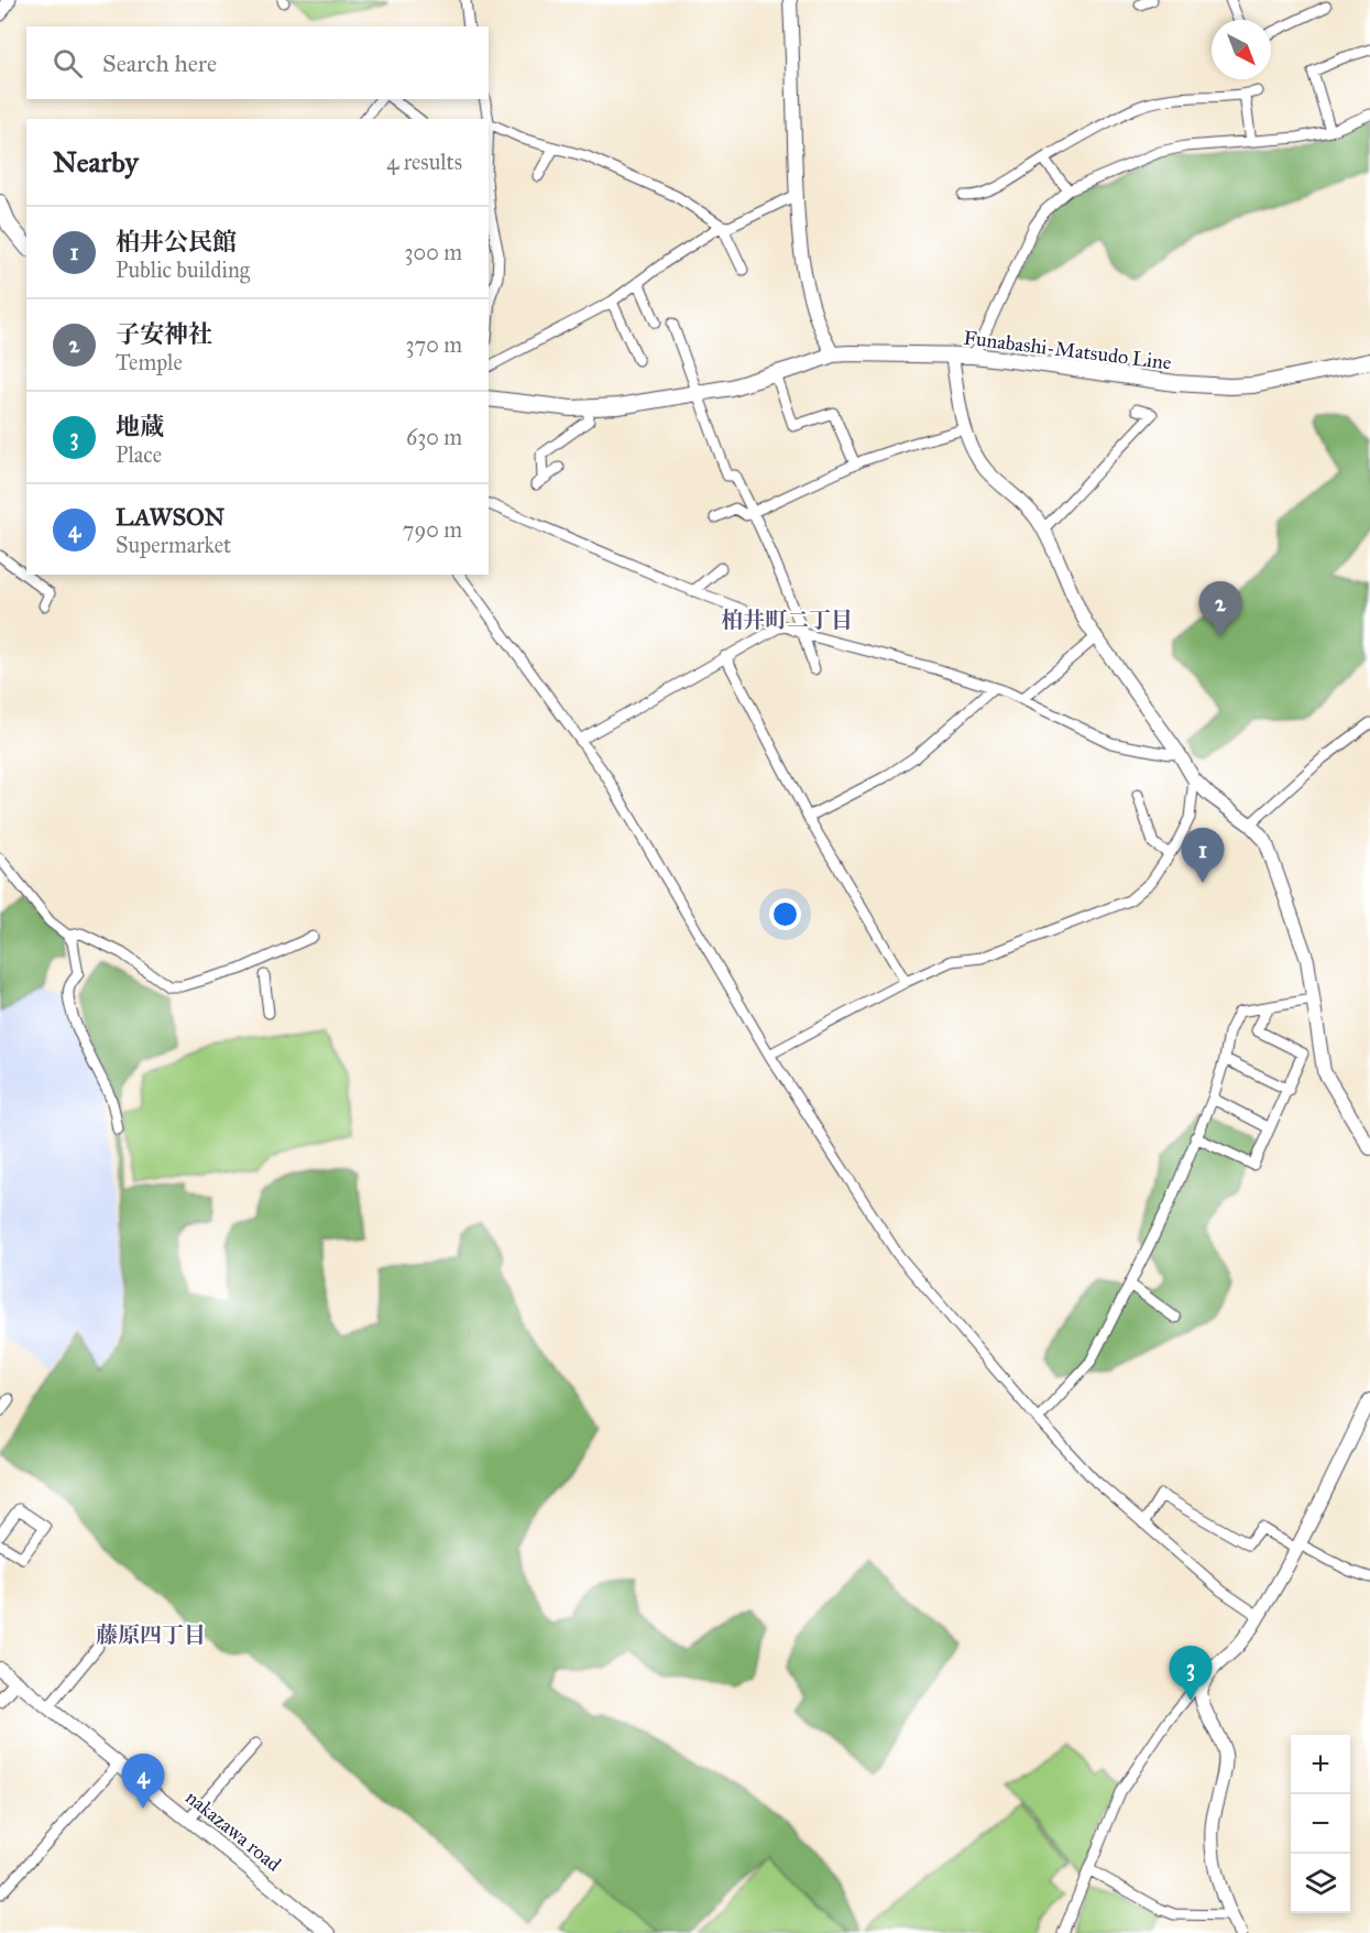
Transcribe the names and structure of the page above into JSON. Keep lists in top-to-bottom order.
{
  "streets": {
    "main road": ["Funabashi-Matsudo Line"],
    "street": ["nakazawa road"]
  },
  "districts": ["柏井町二丁目", "藤原四丁目"],
  "north": "bottom right",
  "page": {
    "search": "Search here",
    "heading": ["Nearby", "4 results"],
    "list": [
      {
        "mark": "1",
        "name": "柏井公民館",
        "note": "Public building",
        "value": "300 m"
      },
      {
        "mark": "2",
        "name": "子安神社",
        "note": "Temple",
        "value": "370 m"
      },
      {
        "mark": "3",
        "name": "地蔵",
        "note": "Place",
        "value": "630 m"
      },
      {
        "mark": "4",
        "name": "LAWSON",
        "note": "Supermarket",
        "value": "790 m"
      }
    ],
    "pins": [
      "2",
      "1",
      "3",
      "4"
    ],
    "map_buttons": ["+", "−"]
  }
}
